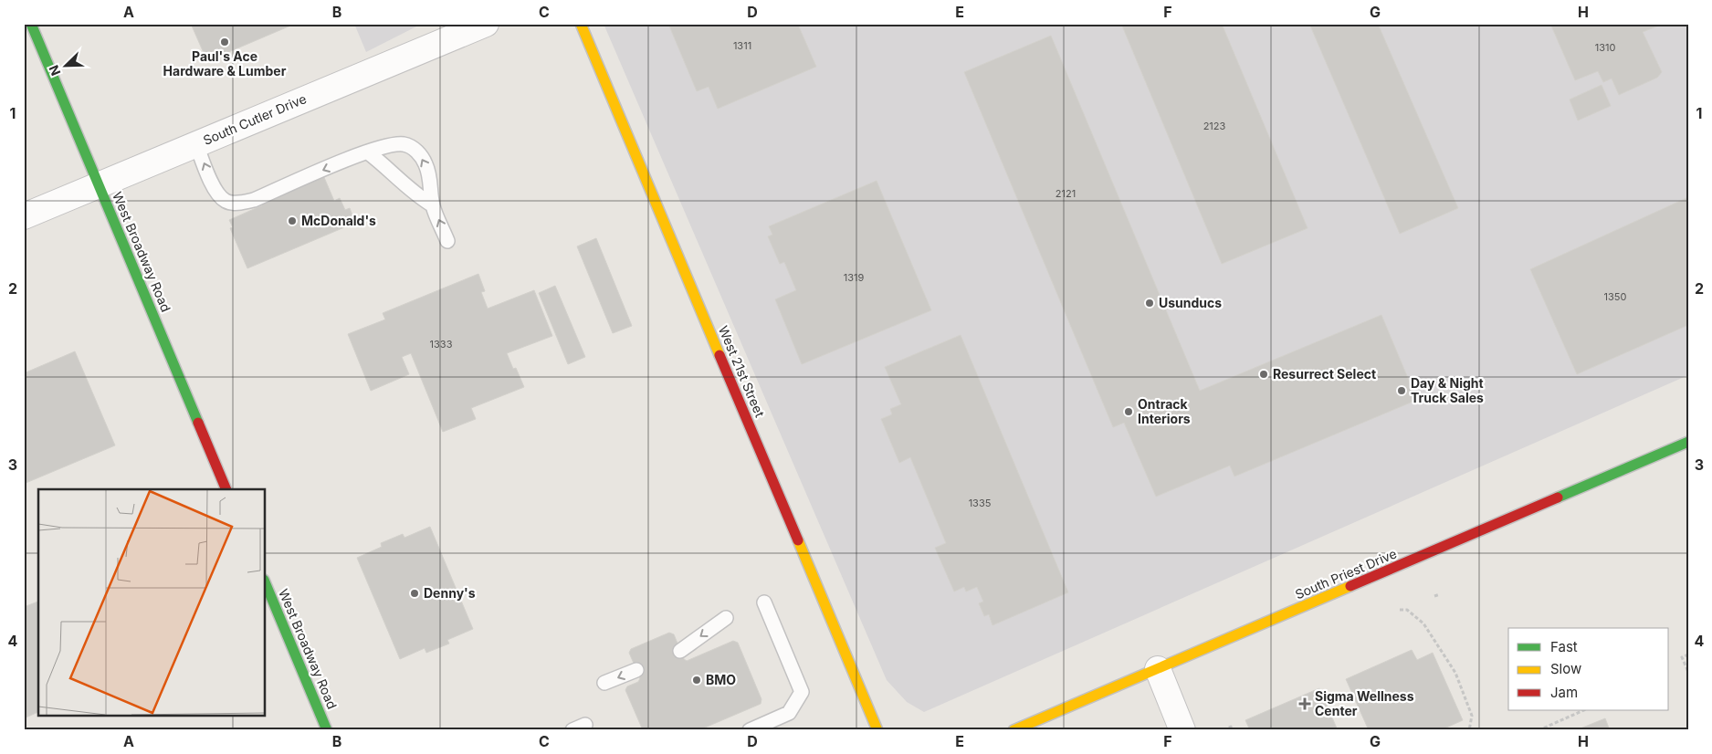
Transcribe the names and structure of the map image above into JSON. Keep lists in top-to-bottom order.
{
  "streets": {
    "main road": ["West Broadway Road", "West 21st Street", "South Priest Drive"],
    "street": ["South Cutler Drive"]
  },
  "crossings": [
    ["South Cutler Drive", "West Broadway Road"]
  ],
  "places": {
    "other": [
      "Paul's Ace Hardware & Lumber",
      "McDonald's",
      "Usunducs",
      "Resurrect Select",
      "Day & Night Truck Sales",
      "Ontrack Interiors",
      "Denny's",
      "BMO"
    ],
    "health": ["Sigma Wellness Center"]
  },
  "house_numbers": [
    "1311",
    "1310",
    "2123",
    "2121",
    "1319",
    "1350",
    "1333",
    "1335"
  ],
  "legend": ["Fast", "Slow", "Jam"],
  "north": "bottom left",
  "grid": {
    "columns": [
      "A",
      "B",
      "C",
      "D",
      "E",
      "F",
      "G",
      "H"
    ],
    "rows": [
      "1",
      "2",
      "3",
      "4"
    ]
  }
}
